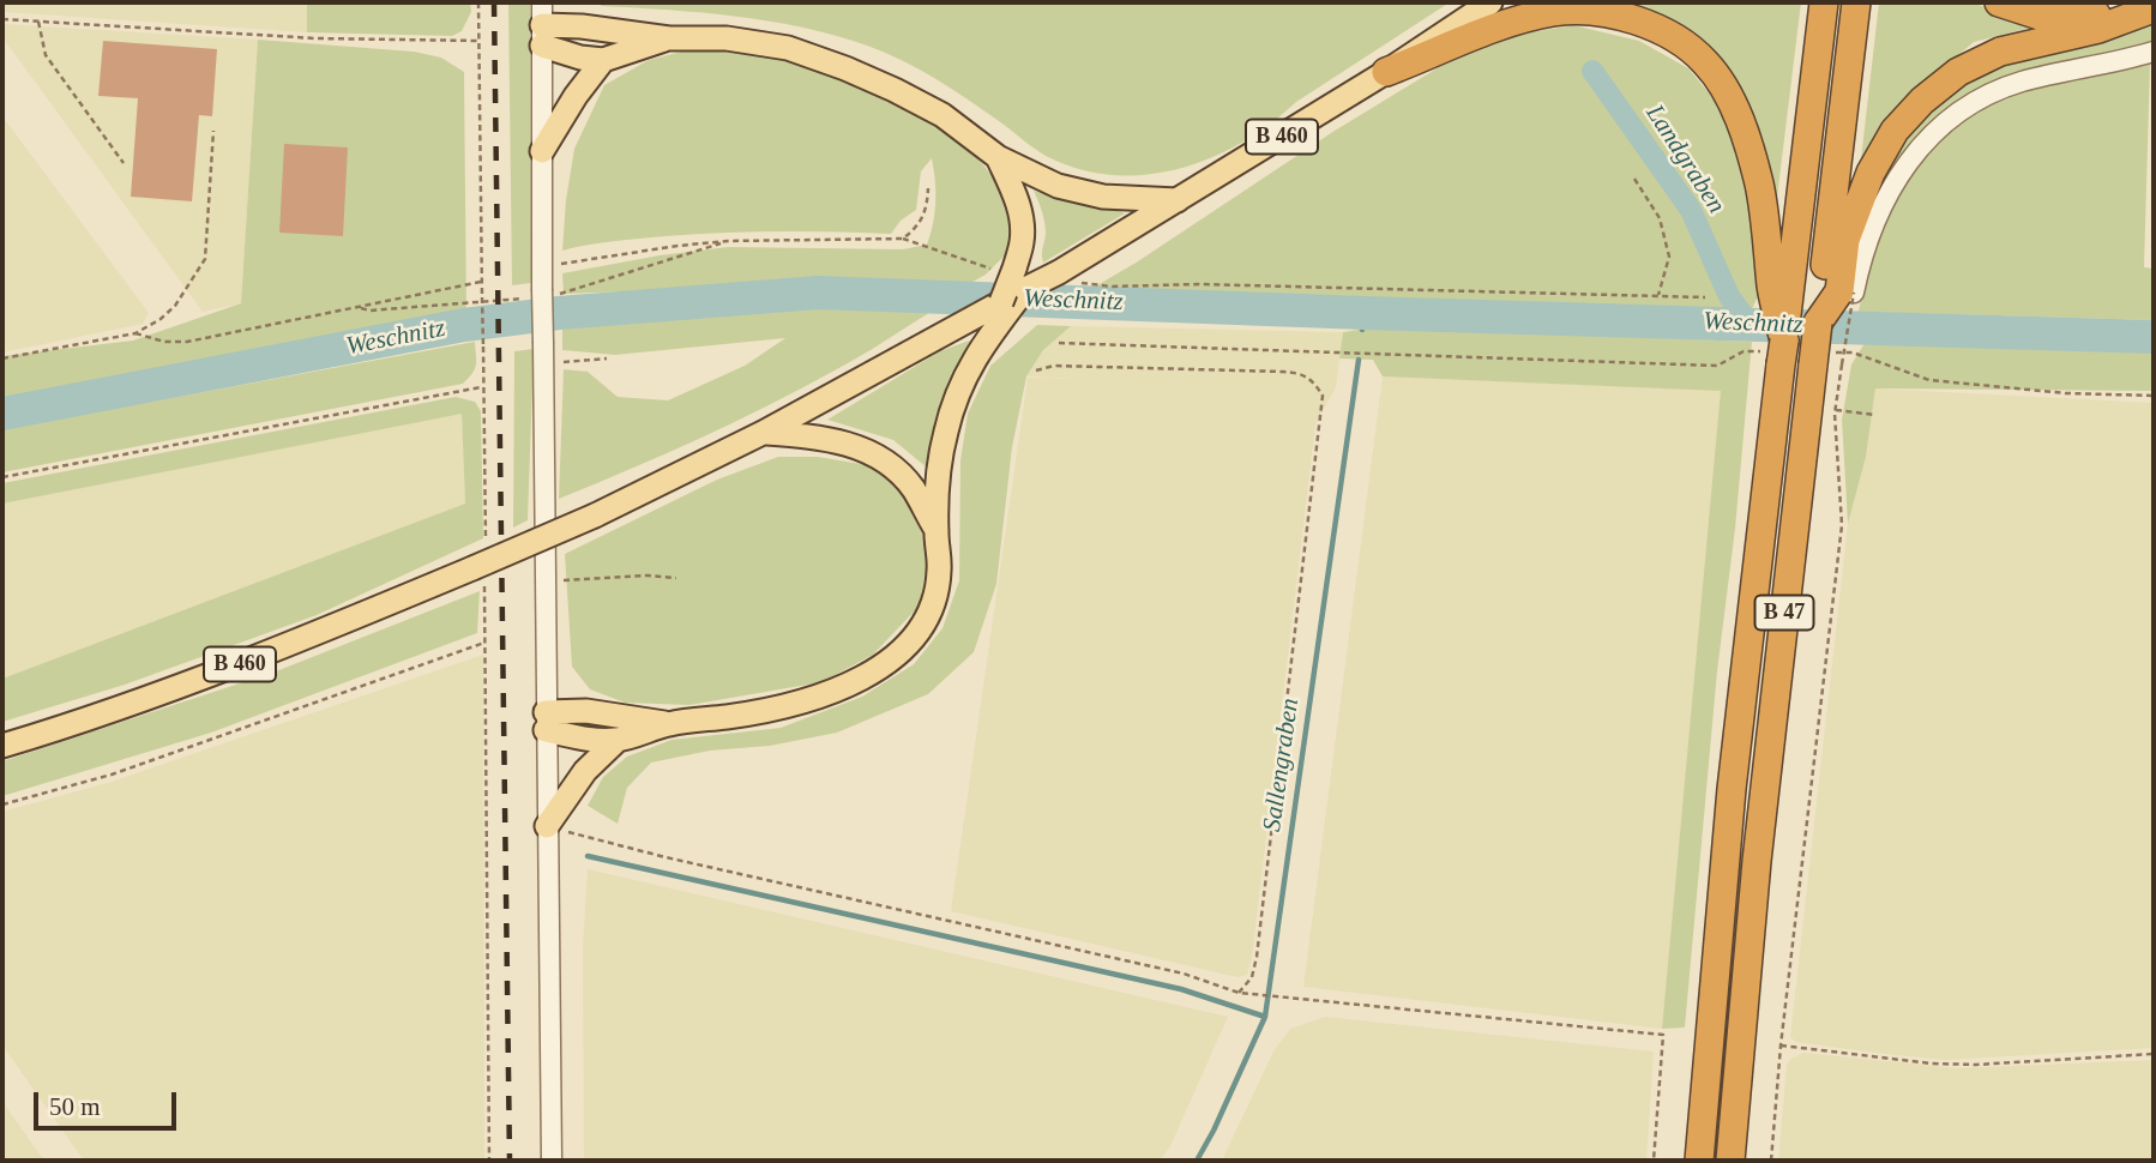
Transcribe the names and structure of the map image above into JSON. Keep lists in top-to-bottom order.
{
  "streets": {
    "highway": ["B 47"],
    "main road": ["B 460"]
  },
  "water": ["Landgraben", "Weschnitz", "Sallengraben"],
  "scale_bar": "50 m"
}
